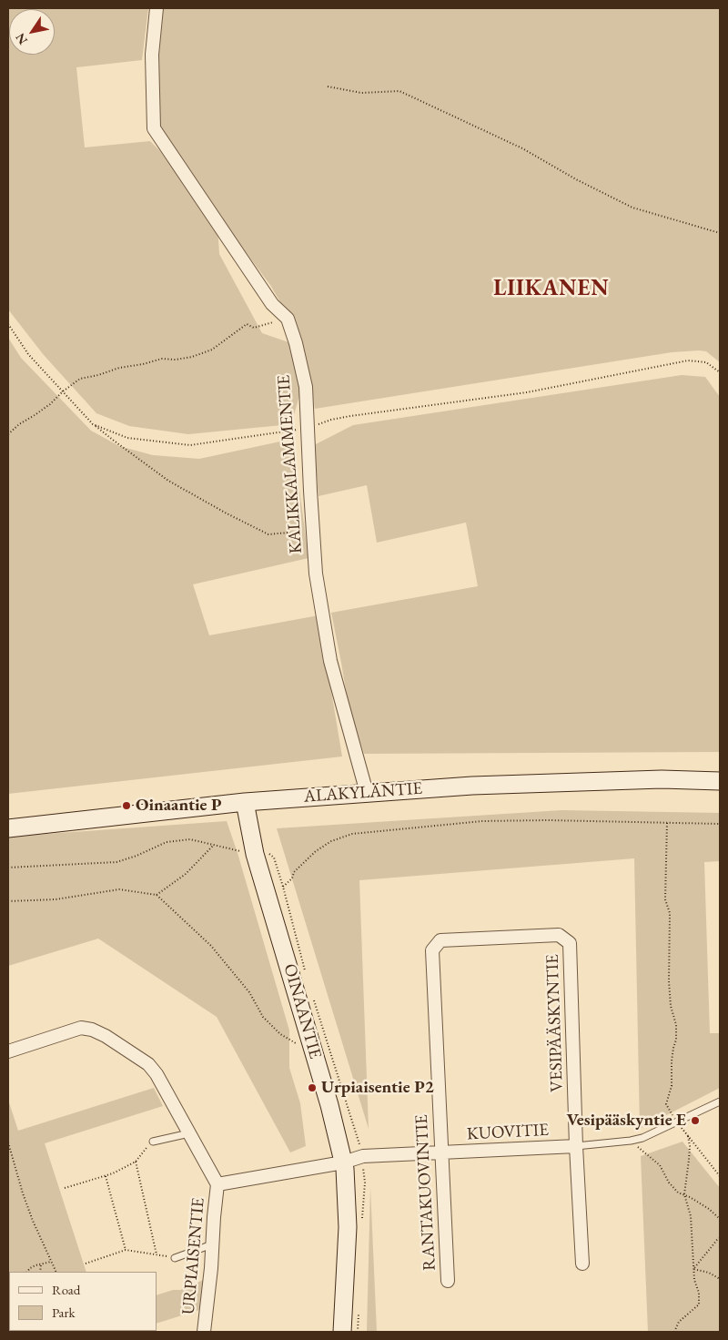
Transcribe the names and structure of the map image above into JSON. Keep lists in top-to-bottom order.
{
  "streets": {
    "main road": ["ALAKYLÄNTIE", "OINAANTIE"],
    "street": [
      "KALIKKALAMMENTIE",
      "VESIPÄÄSKYNTIE",
      "KUOVITIE",
      "RANTAKUOVINTIE",
      "URPIAISENTIE"
    ]
  },
  "crossings": [
    ["KALIKKALAMMENTIE", "ALAKYLÄNTIE"],
    ["ALAKYLÄNTIE", "OINAANTIE"],
    ["OINAANTIE", "KUOVITIE"],
    ["OINAANTIE", "URPIAISENTIE"],
    ["VESIPÄÄSKYNTIE", "KUOVITIE"],
    ["VESIPÄÄSKYNTIE", "RANTAKUOVINTIE"],
    ["KUOVITIE", "RANTAKUOVINTIE"],
    ["KUOVITIE", "URPIAISENTIE"]
  ],
  "districts": ["LIIKANEN"],
  "places": ["Oinaantie P", "Urpiaisentie P2", "Vesipääskyntie E"],
  "legend": ["Road", "Park"],
  "north": "bottom left"
}
